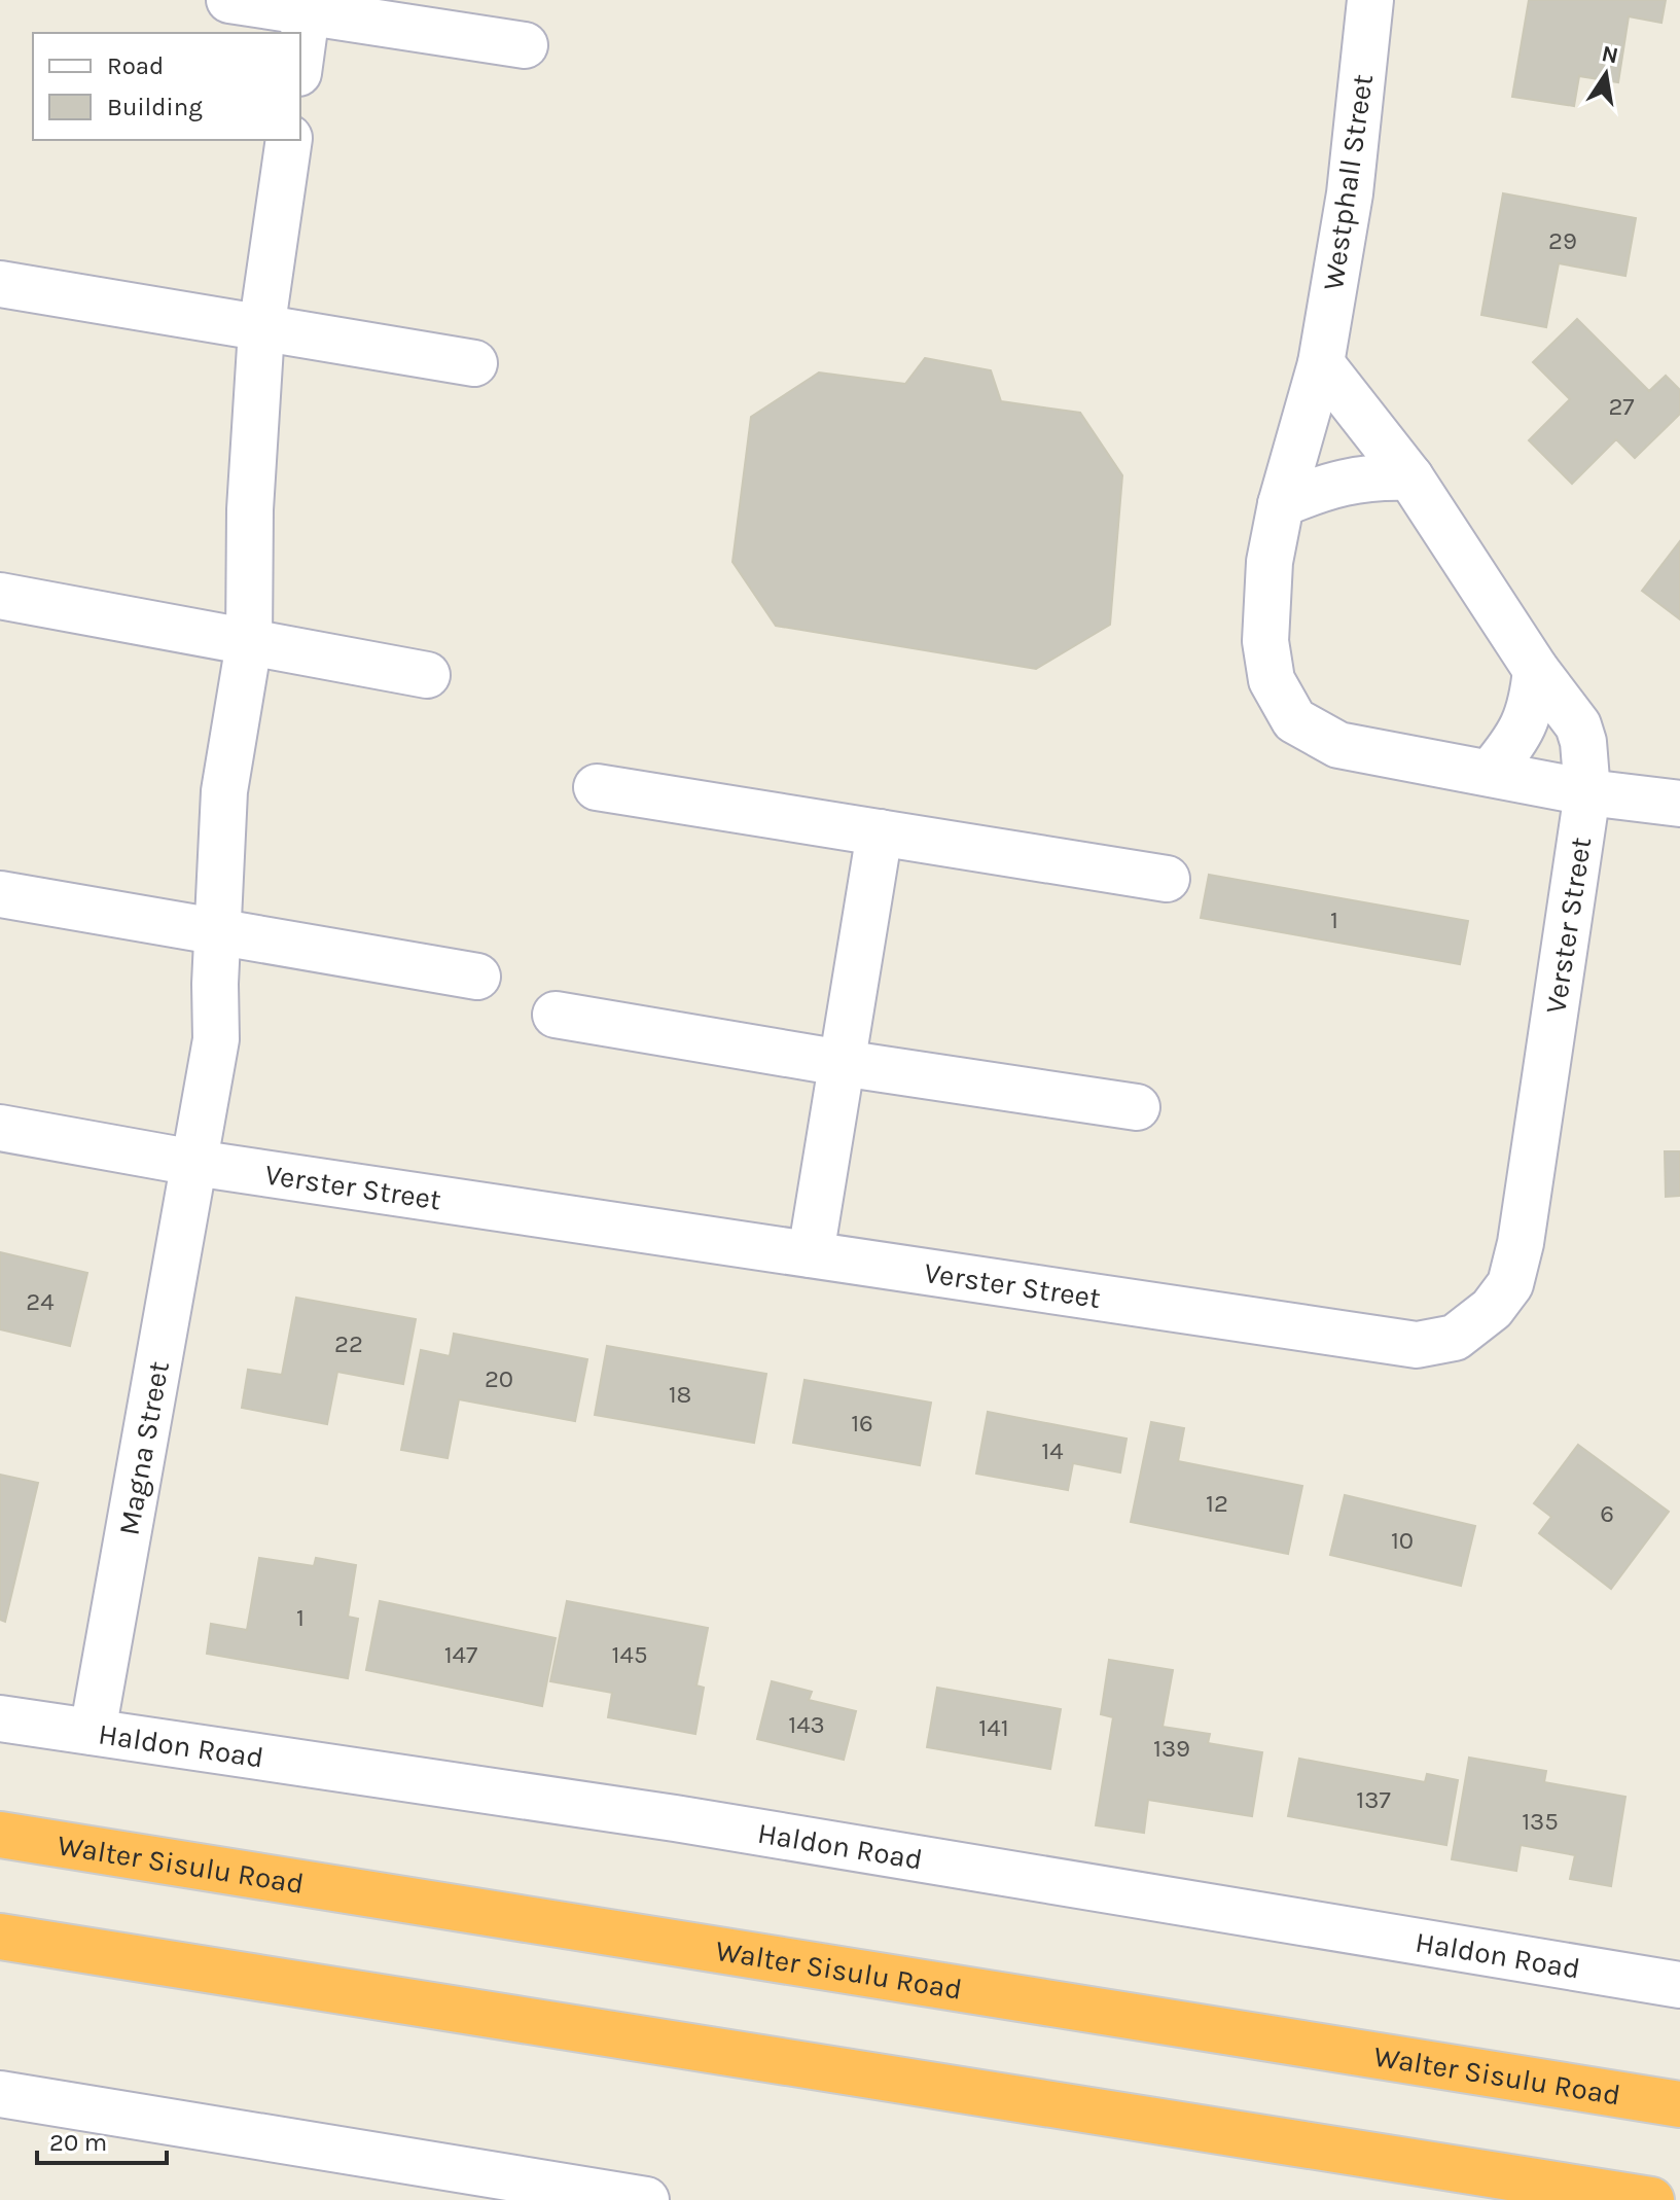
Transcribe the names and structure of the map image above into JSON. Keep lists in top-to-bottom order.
{
  "streets": {
    "highway": ["Walter Sisulu Road"],
    "street": [
      "Westphall Street",
      "Verster Street",
      "Magna Street",
      "Haldon Road"
    ]
  },
  "crossings": [
    ["Westphall Street", "Verster Street"],
    ["Verster Street", "Magna Street"],
    ["Magna Street", "Haldon Road"]
  ],
  "house_numbers": [
    "29",
    "27",
    "1",
    "24",
    "22",
    "20",
    "18",
    "16",
    "14",
    "12",
    "6",
    "10",
    "1",
    "147",
    "145",
    "143",
    "141",
    "139",
    "137",
    "135"
  ],
  "legend": ["Road", "Building"],
  "scale_bar": "20 m",
  "north": "top"
}
